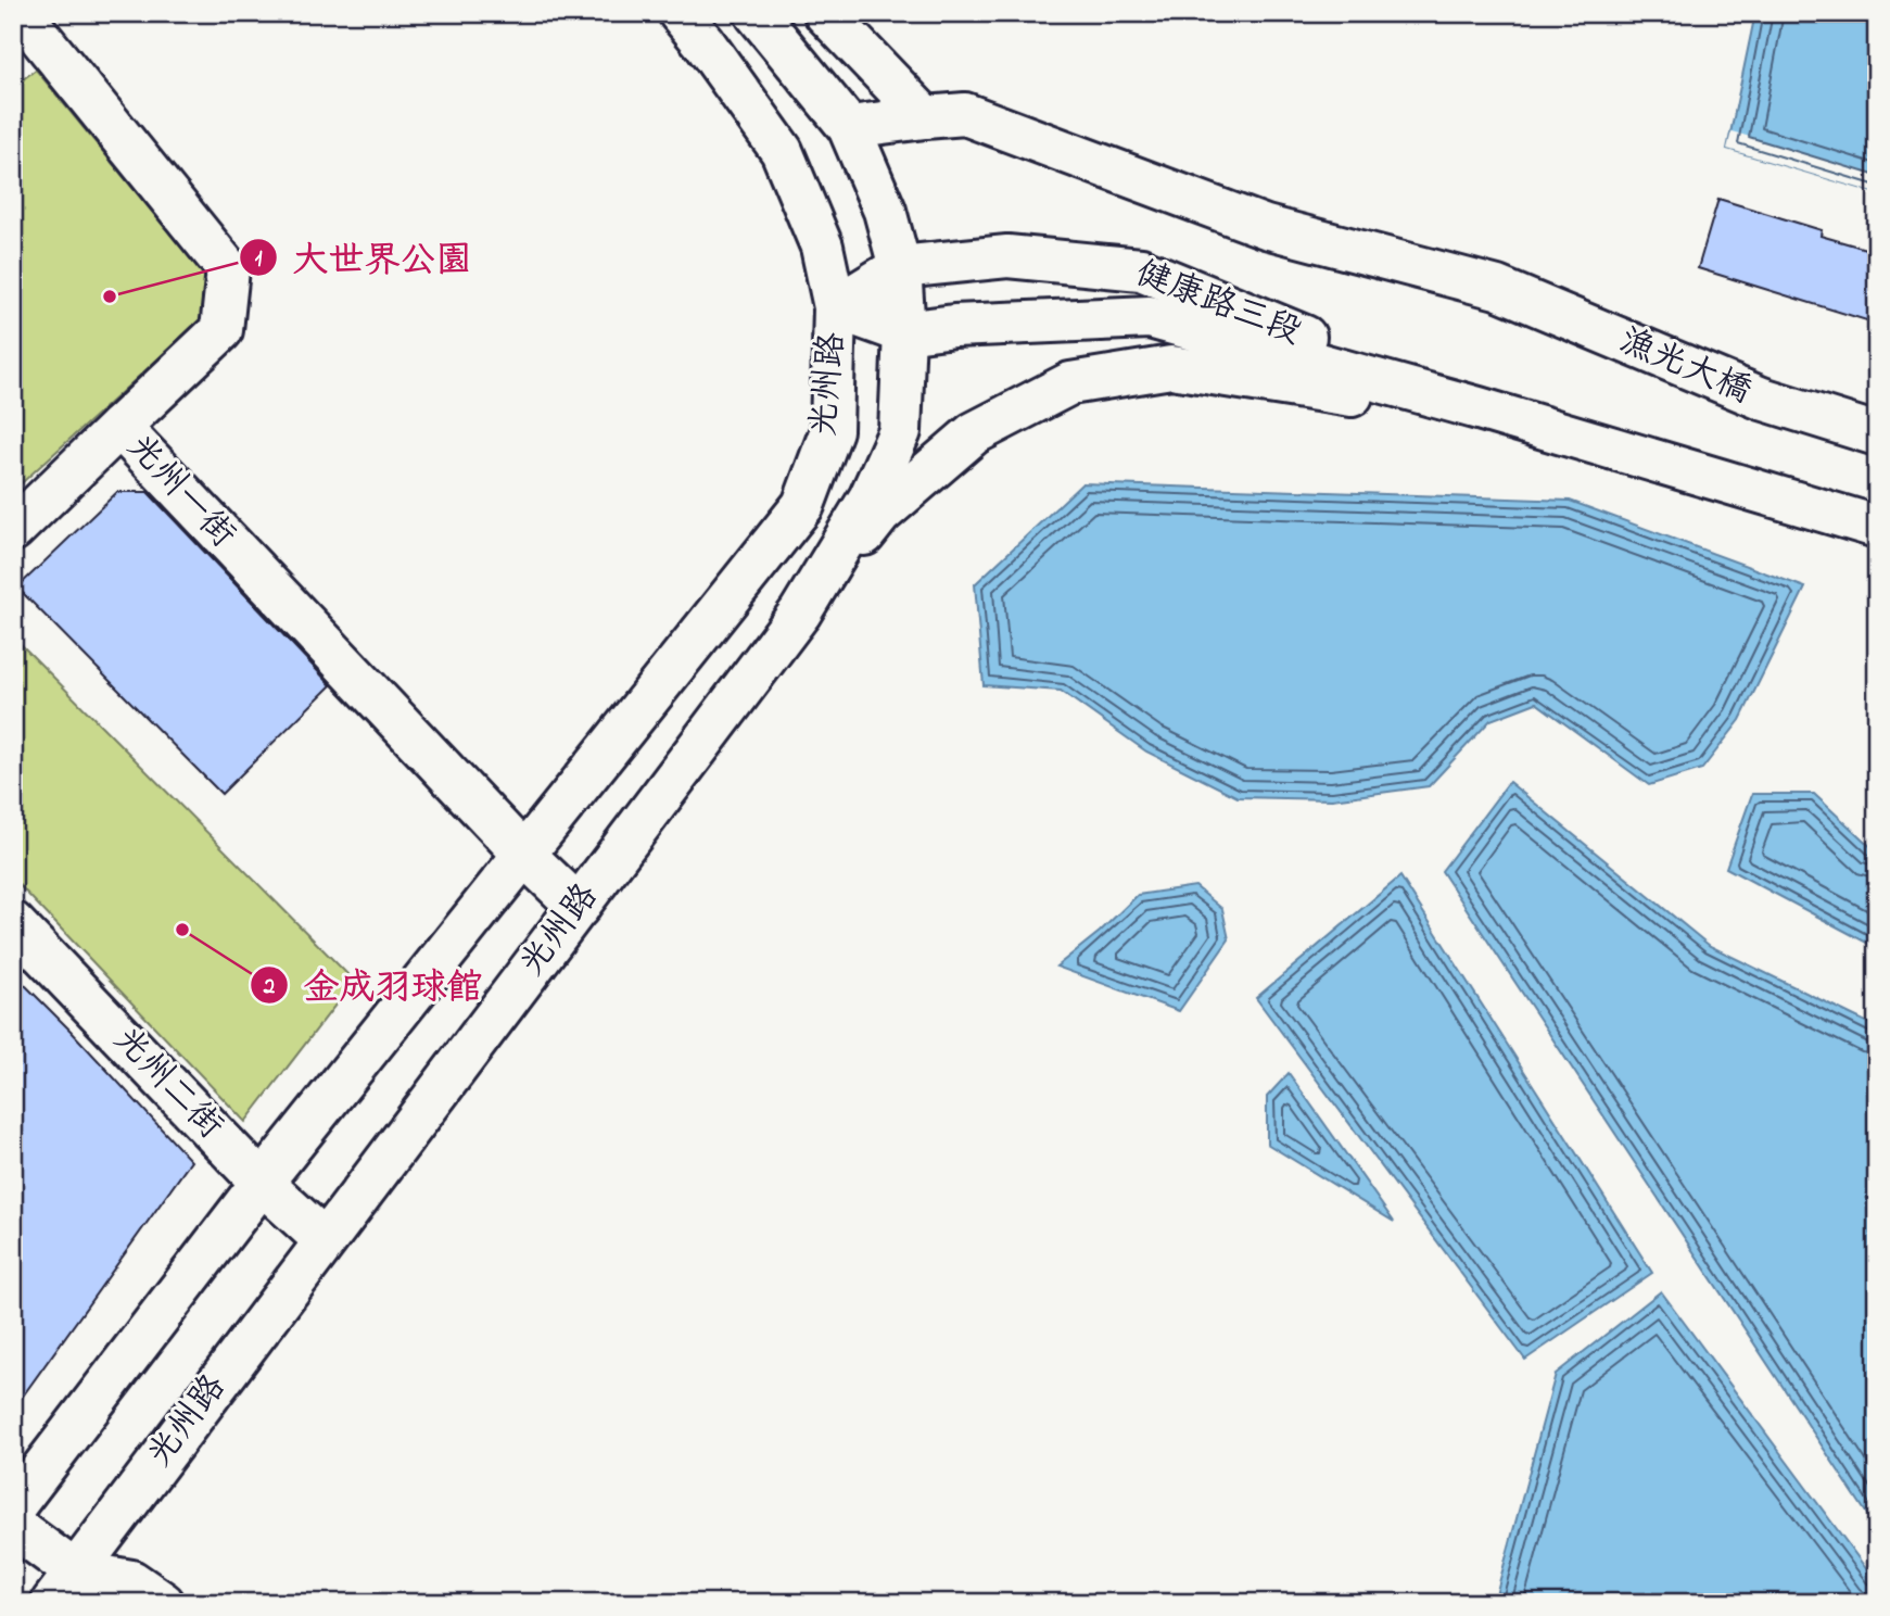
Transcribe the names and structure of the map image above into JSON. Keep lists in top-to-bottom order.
{
  "streets": {
    "street": [
      "健康路三段",
      "漁光大橋",
      "光州路",
      "光州一街",
      "光州二街"
    ]
  },
  "crossings": [
    ["健康路三段", "光州路"],
    ["光州路", "光州一街"],
    ["光州路", "光州二街"]
  ],
  "places": ["大世界公園", "金成羽球館"]
}
